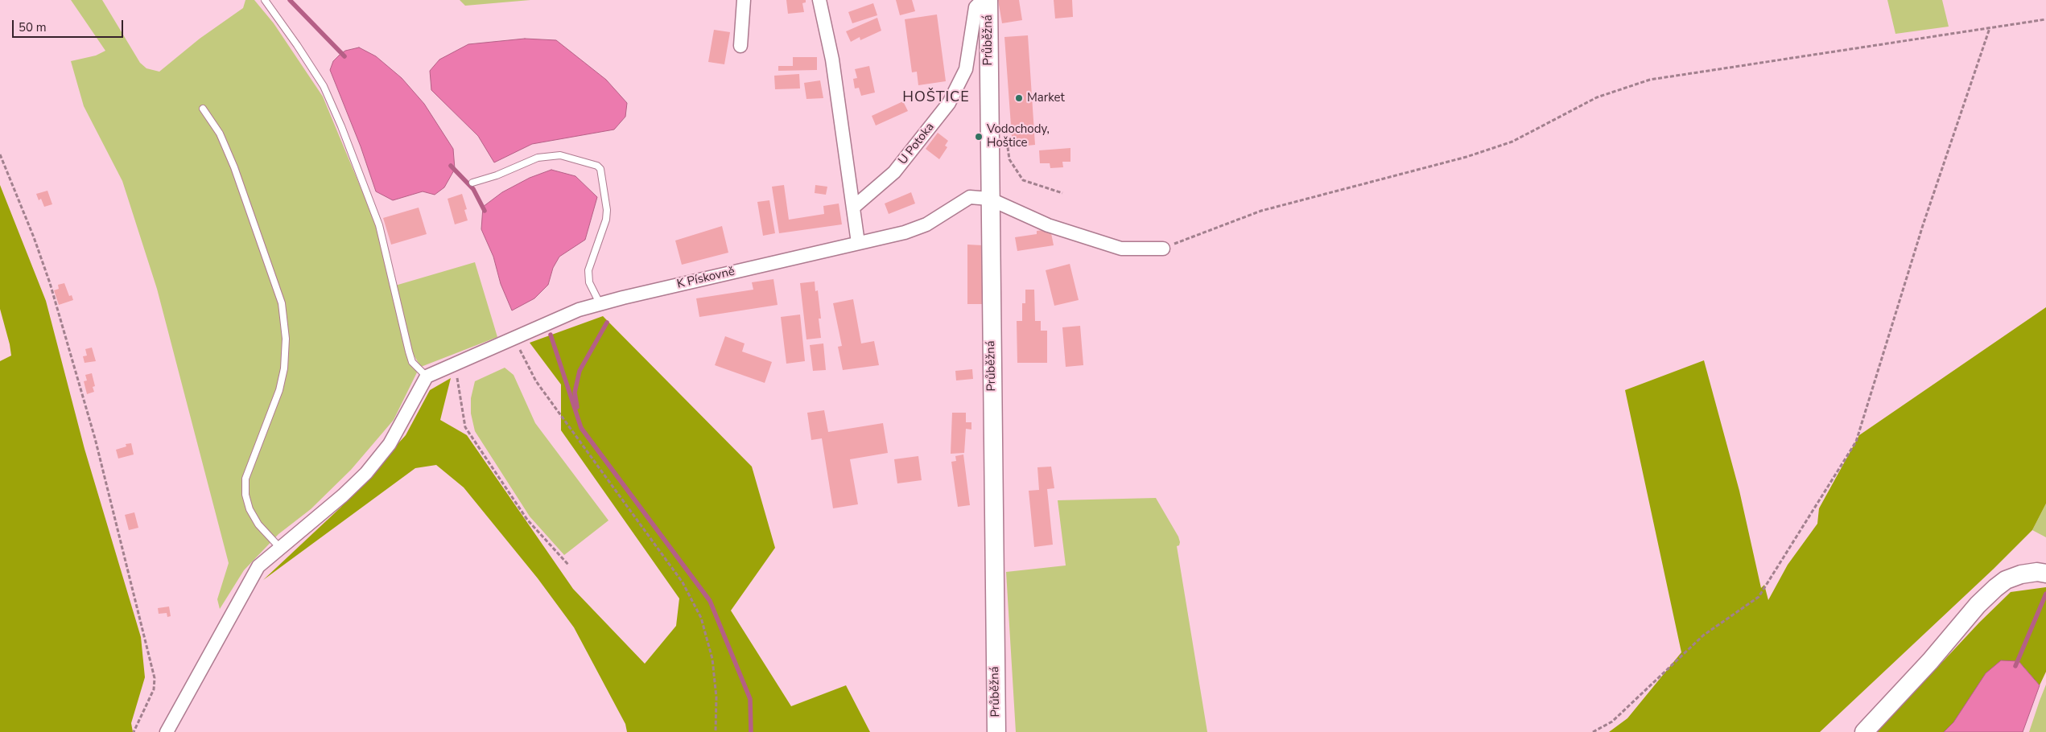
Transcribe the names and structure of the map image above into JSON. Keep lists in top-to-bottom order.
{
  "streets": {
    "street": ["Průběžná", "U Potoka", "K Pískovně"]
  },
  "crossings": [
    ["Průběžná", "K Pískovně"]
  ],
  "districts": ["HOŠTICE"],
  "places": ["Market", "Vodochody, Hoštice"],
  "scale_bar": "50 m"
}
